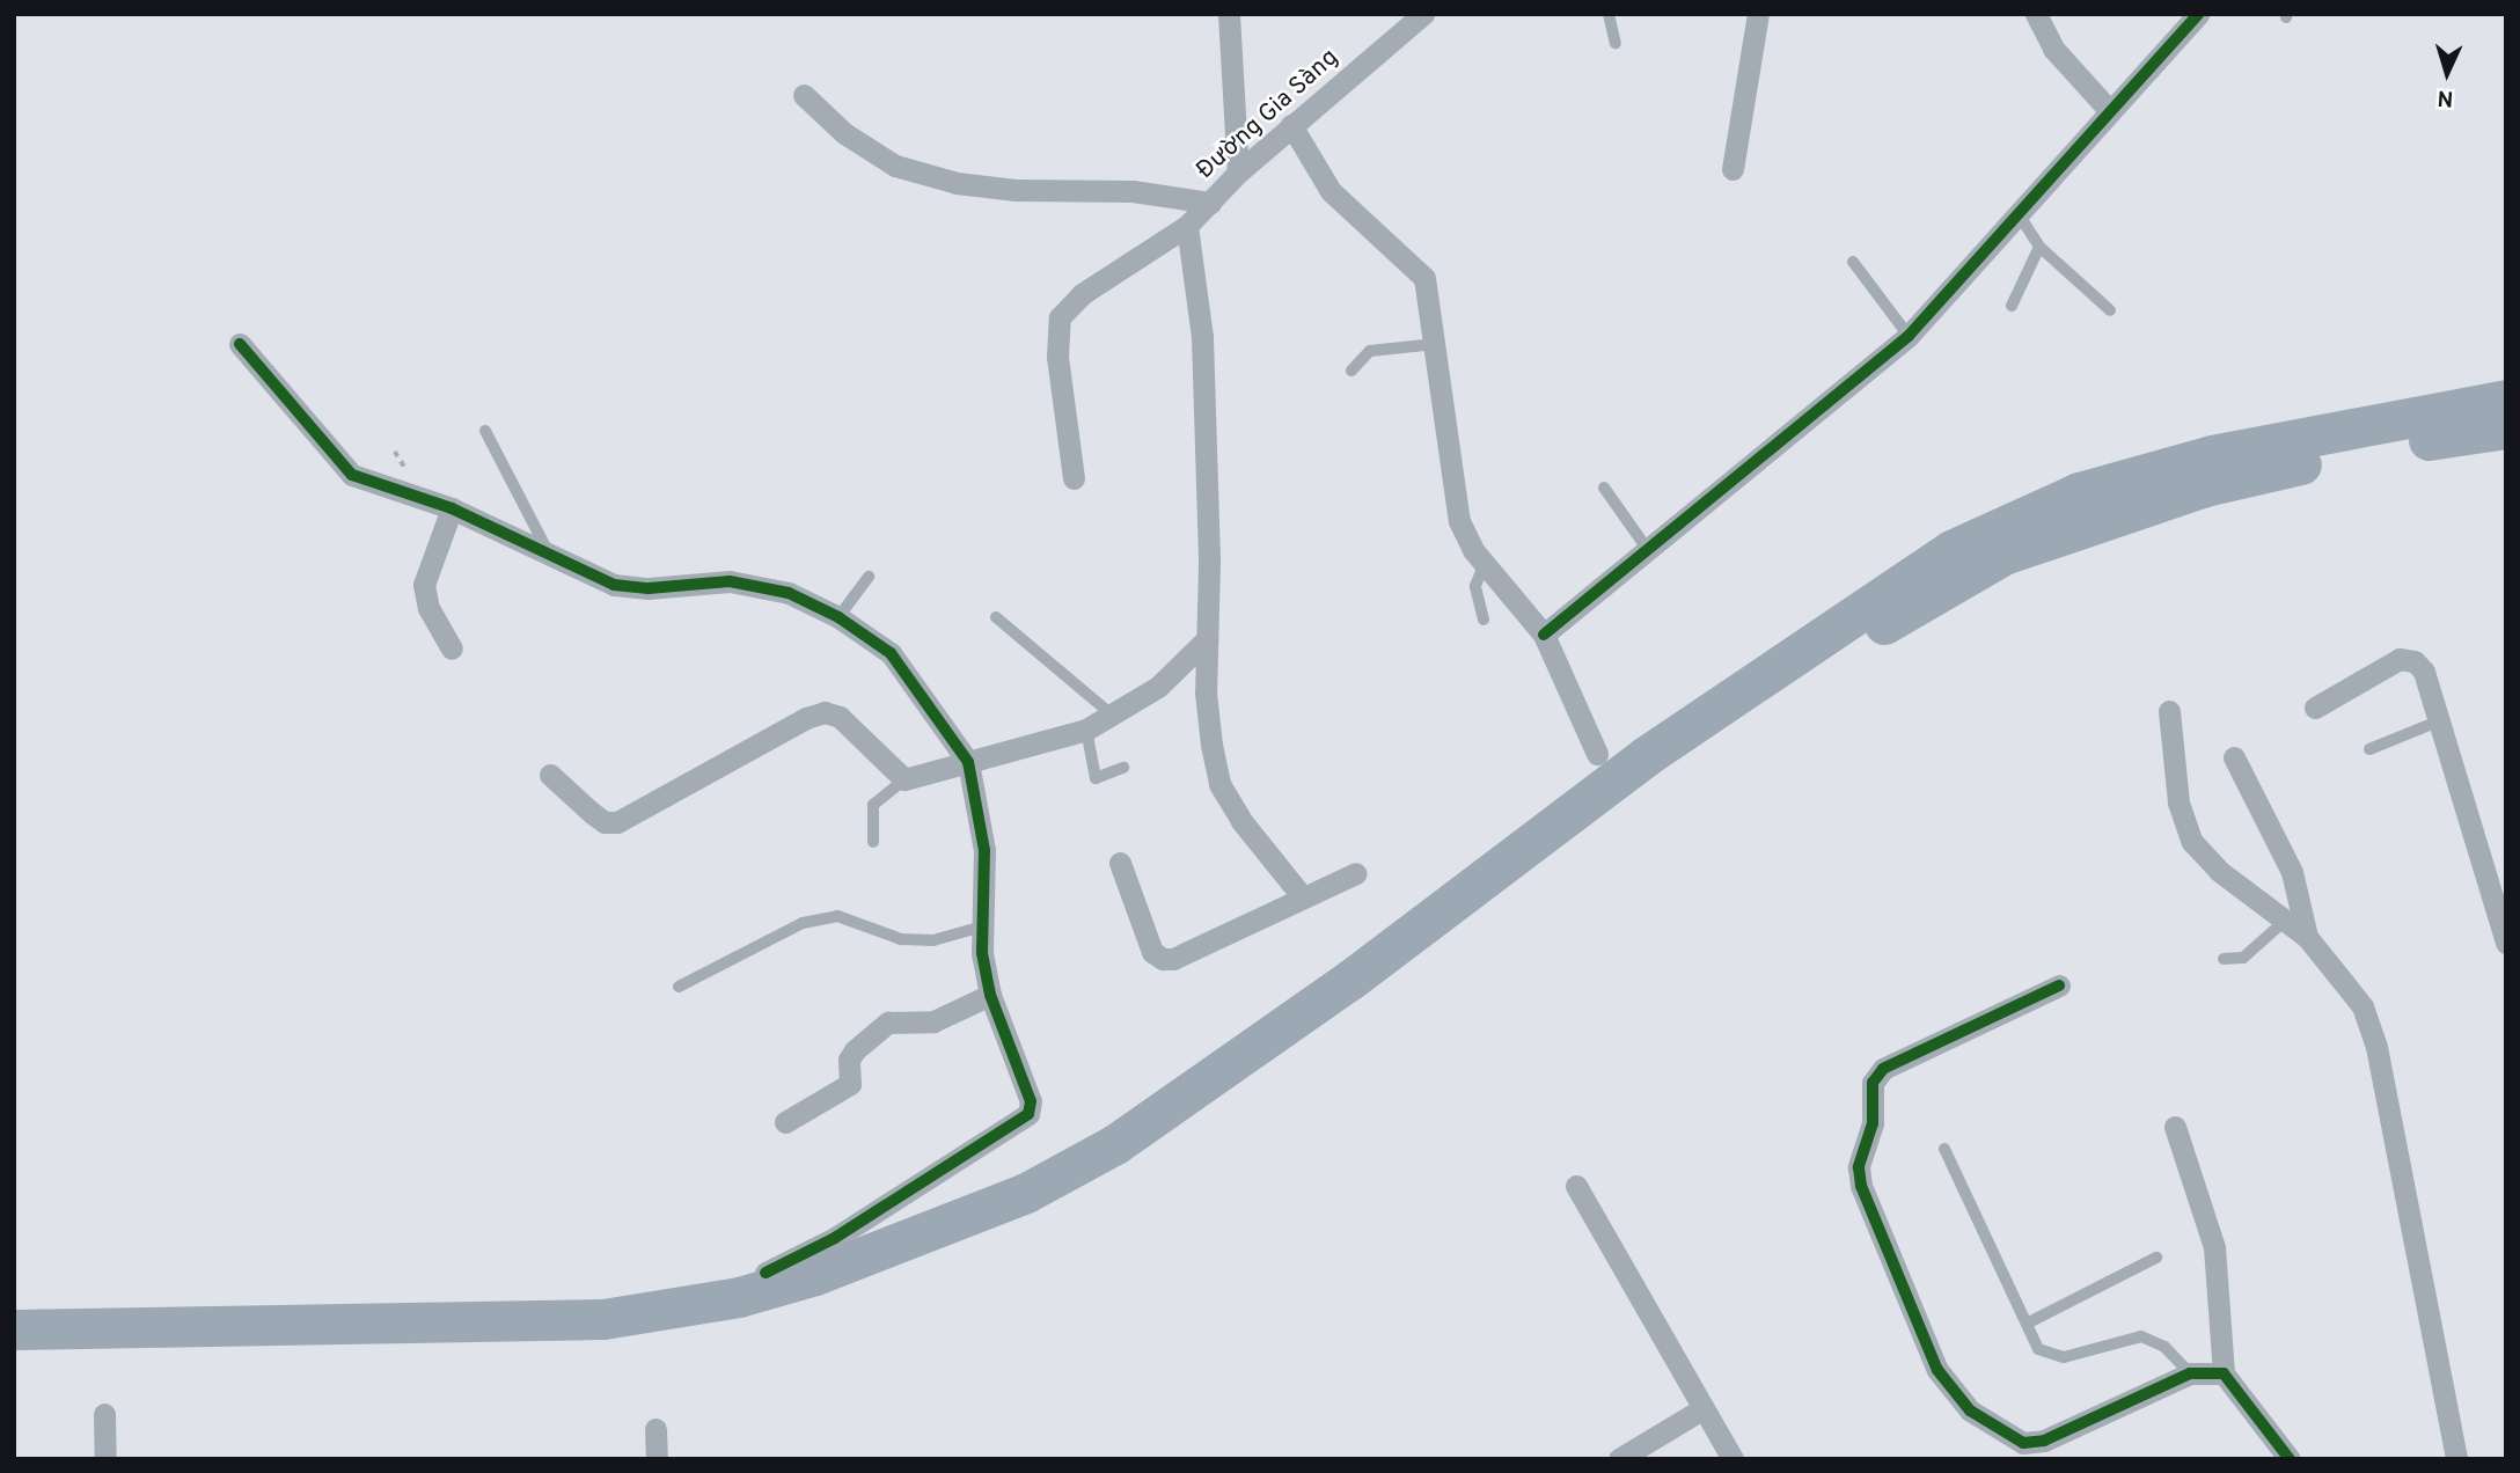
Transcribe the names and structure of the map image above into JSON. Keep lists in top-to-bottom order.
{
  "streets": {
    "street": ["Đường Gia Sàng"]
  },
  "north": "bottom"
}
